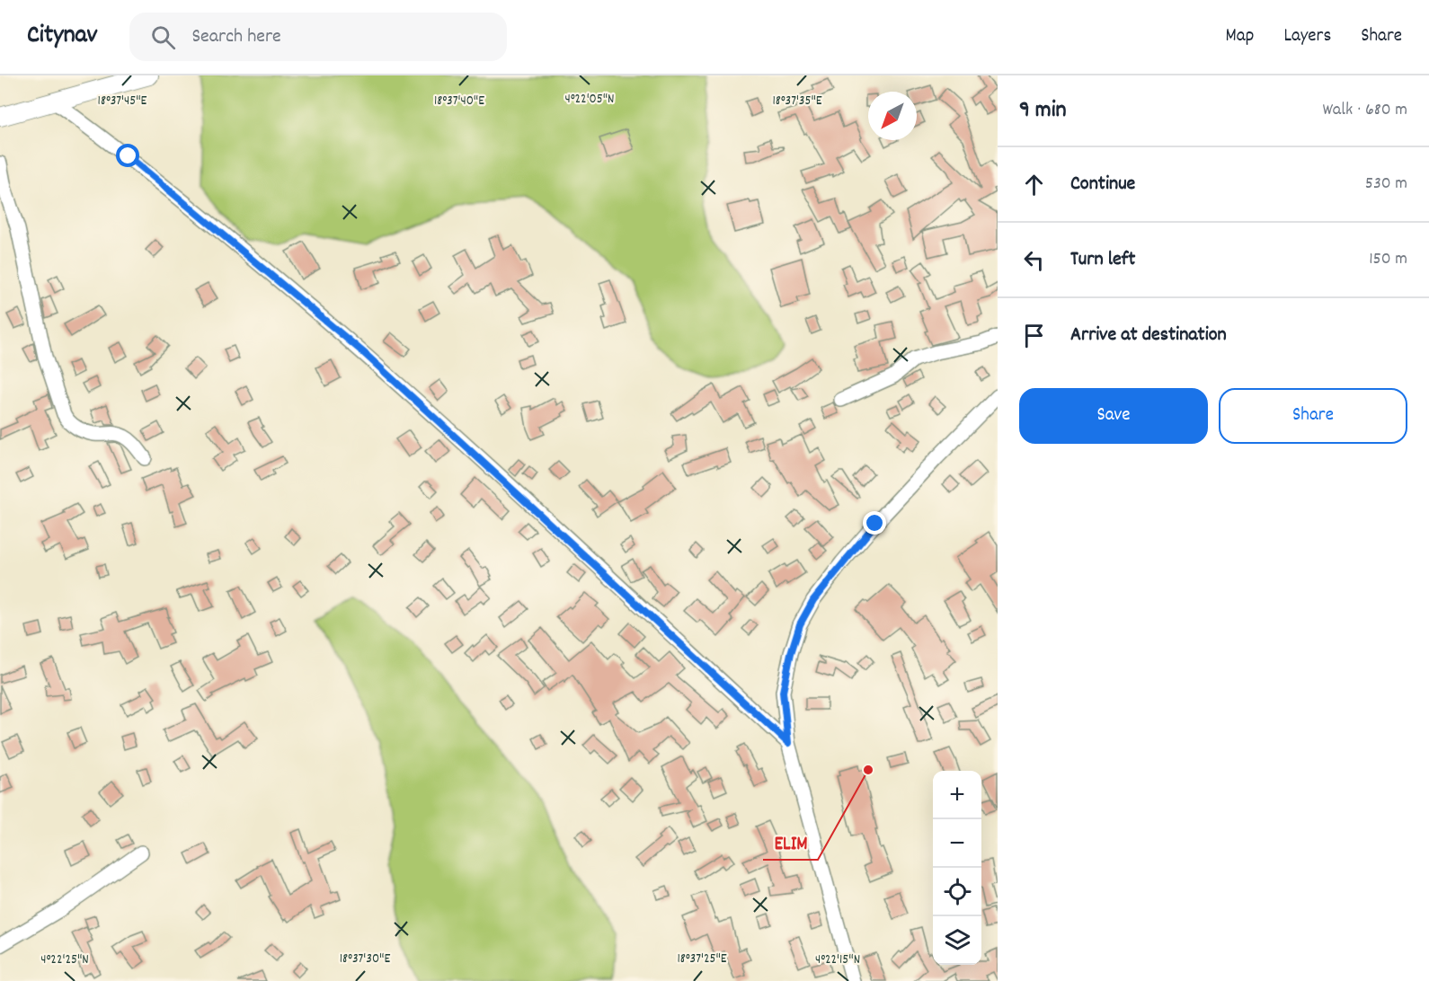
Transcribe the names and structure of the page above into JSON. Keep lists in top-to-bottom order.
{
  "places": ["ELIM"],
  "north": "bottom left",
  "page": {
    "header": "Citynav",
    "search": "Search here",
    "nav": ["Map", "Layers", "Share"],
    "heading": ["9 min", "Walk · 680 m"],
    "list": [
      ["Continue", "530 m"],
      ["Turn left", "150 m"],
      "Arrive at destination"
    ],
    "buttons": ["Save", "Share"],
    "map_buttons": ["+", "−"]
  },
  "coordinates": [
    "4°22'05\"N",
    "18°37'45\"E",
    "18°37'40\"E",
    "18°37'35\"E",
    "18°37'30\"E",
    "18°37'25\"E",
    "4°22'25\"N",
    "4°22'15\"N"
  ]
}
